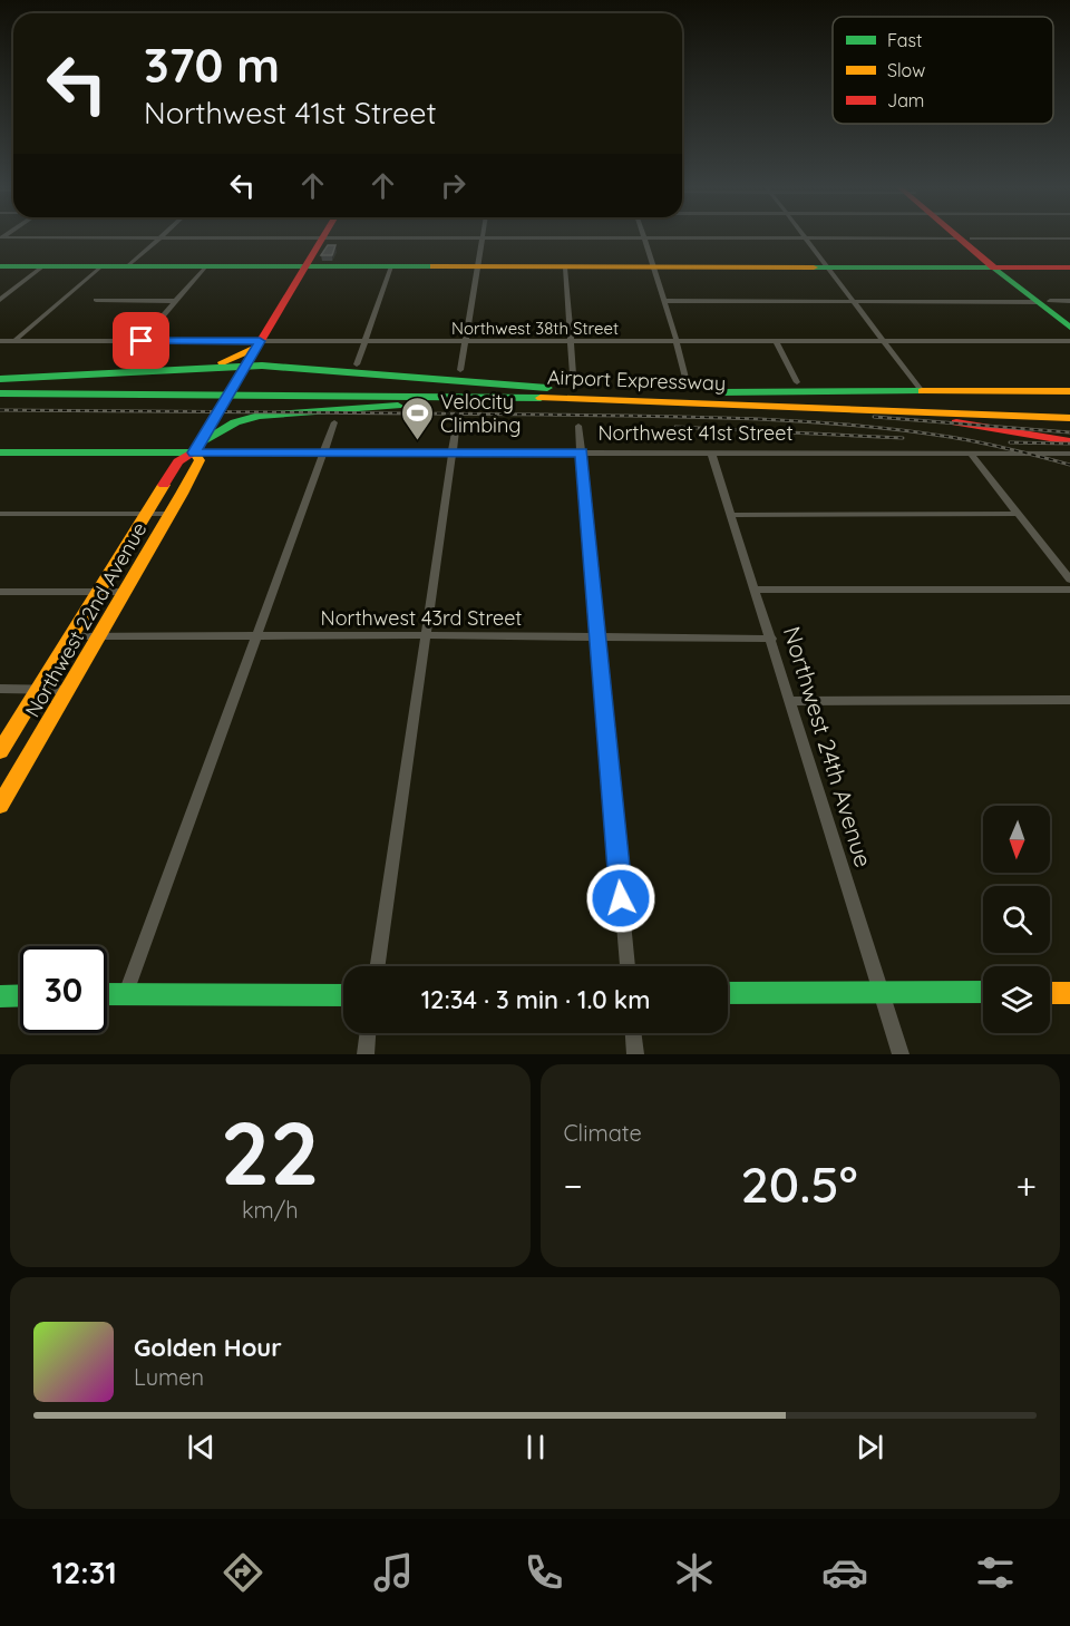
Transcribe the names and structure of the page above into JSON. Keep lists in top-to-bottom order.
{
  "streets": {
    "main road": ["Airport Expressway", "Northwest 41st Street", "Northwest 22nd Avenue"],
    "street": ["Northwest 38th Street", "Northwest 43rd Street", "Northwest 24th Avenue"]
  },
  "crossings": [
    ["Northwest 38th Street", "Northwest 22nd Avenue"],
    ["Northwest 41st Street", "Northwest 22nd Avenue"],
    ["Northwest 41st Street", "Northwest 24th Avenue"],
    ["Northwest 43rd Street", "Northwest 22nd Avenue"],
    ["Northwest 43rd Street", "Northwest 24th Avenue"]
  ],
  "places": {
    "sports": ["Velocity Climbing"]
  },
  "legend": ["Fast", "Slow", "Jam"],
  "north": "bottom",
  "page": {
    "turn": ["370 m", "Northwest 41st Street"],
    "limit": "30",
    "trip": "12:34 · 3 min · 1.0 km",
    "tile": [
      ["22", "km/h"],
      "Climate"
    ],
    "heat": ["−", "20.5°", "+"],
    "song": ["Golden Hour", "Lumen"],
    "tabs": "12:31"
  }
}
